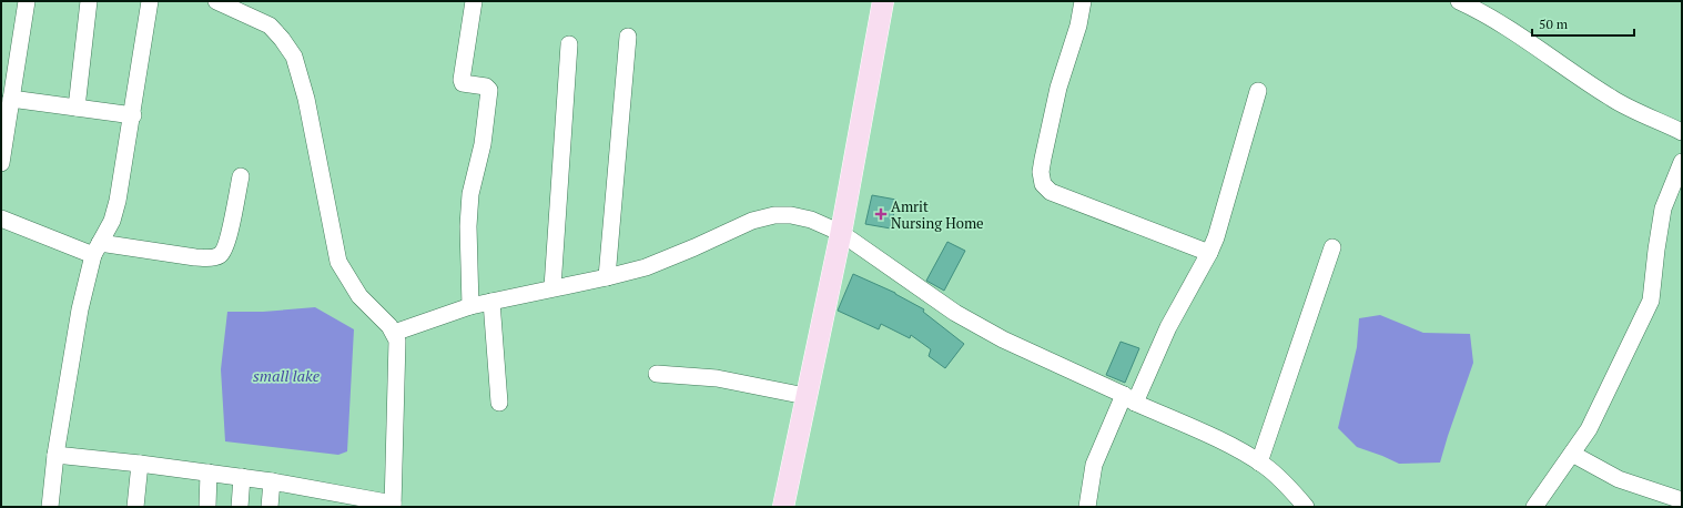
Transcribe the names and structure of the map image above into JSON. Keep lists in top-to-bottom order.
{
  "water": ["small lake"],
  "places": {
    "health": ["Amrit Nursing Home"]
  },
  "scale_bar": "50 m"
}
